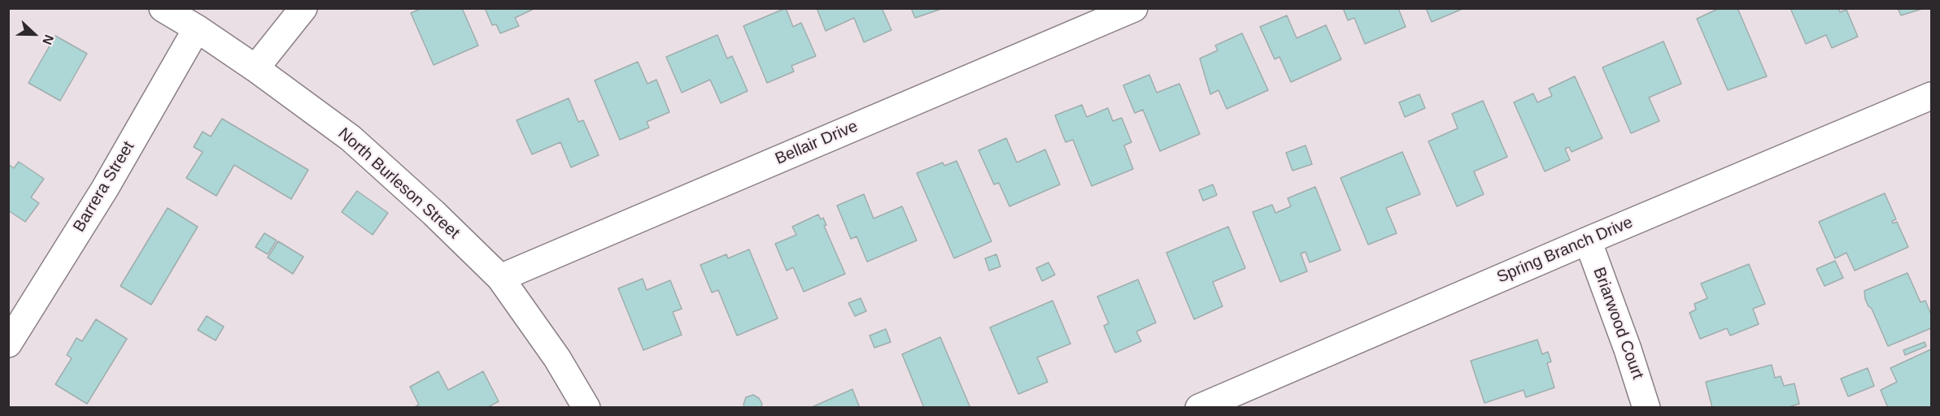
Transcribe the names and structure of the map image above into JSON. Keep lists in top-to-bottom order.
{
  "streets": {
    "street": [
      "Bellair Drive",
      "North Burleson Street",
      "Barrera Street",
      "Spring Branch Drive",
      "Briarwood Court"
    ]
  },
  "crossings": [
    ["Bellair Drive", "North Burleson Street"],
    ["North Burleson Street", "Barrera Street"],
    ["Spring Branch Drive", "Briarwood Court"]
  ],
  "north": "right"
}
